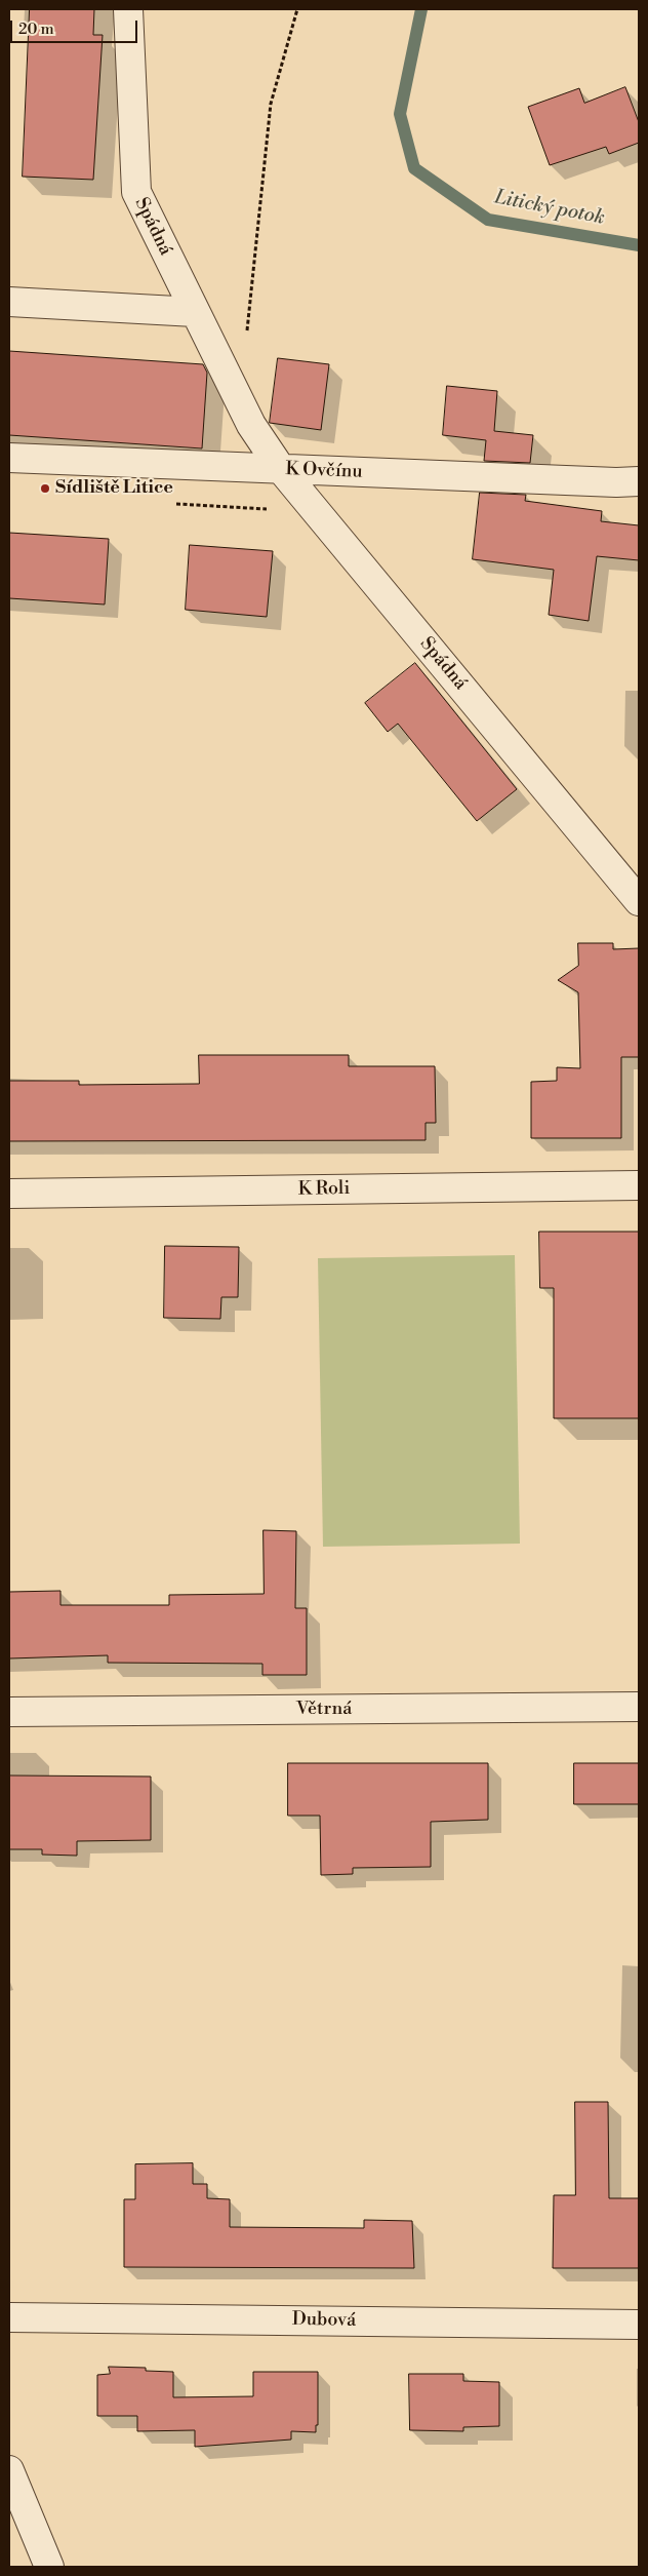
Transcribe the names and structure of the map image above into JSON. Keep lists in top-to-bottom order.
{
  "streets": {
    "street": [
      "Spádná",
      "K Ovčínu",
      "K Roli",
      "Větrná",
      "Dubová"
    ]
  },
  "crossings": [
    ["Spádná", "K Ovčínu"]
  ],
  "water": ["Litický potok"],
  "places": ["Sídliště Litice"],
  "scale_bar": "20 m"
}
